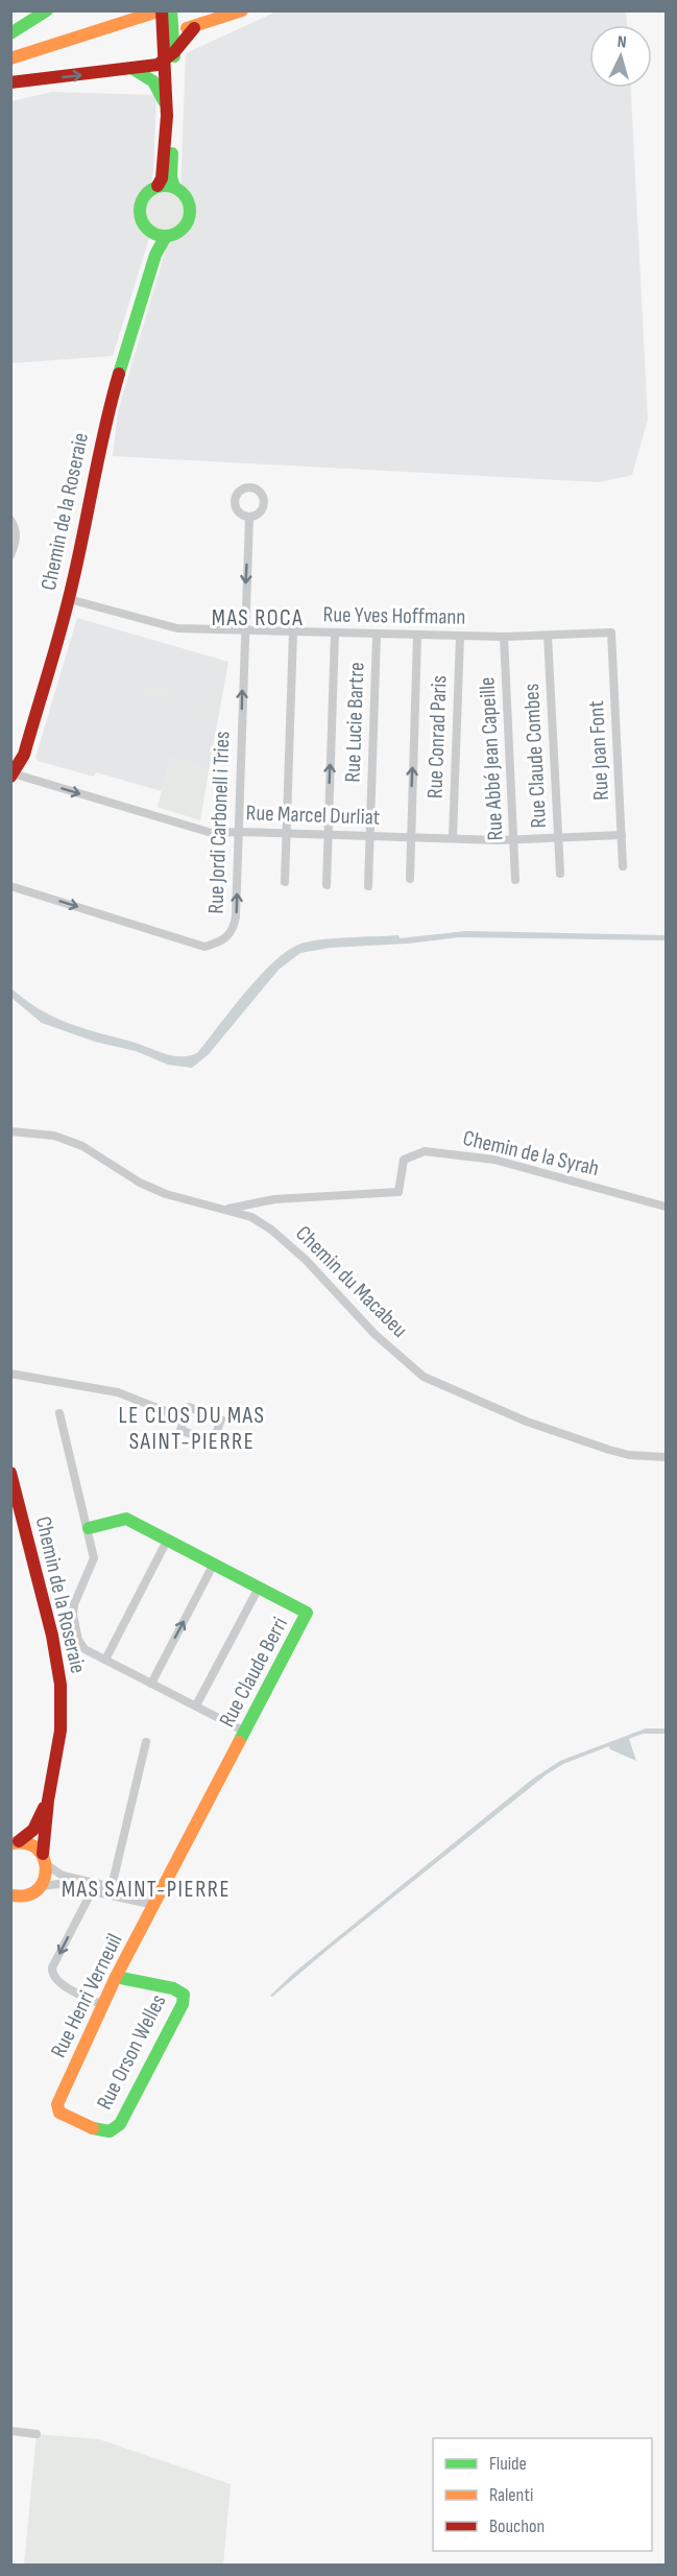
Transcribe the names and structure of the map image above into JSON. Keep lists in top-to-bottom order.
{
  "streets": {
    "street": [
      "Chemin de la Roseraie",
      "Rue Yves Hoffmann",
      "Rue Lucie Bartre",
      "Rue Conrad Paris",
      "Rue Joan Font",
      "Rue Claude Combes",
      "Rue Abbé Jean Capeille",
      "Rue Marcel Durliat",
      "Rue Jordi Carbonell i Tries",
      "Chemin de la Syrah",
      "Chemin du Macabeu",
      "Rue Claude Berri",
      "Rue Henri Verneuil",
      "Rue Orson Welles"
    ]
  },
  "crossings": [
    ["Chemin de la Roseraie", "Rue Yves Hoffmann"],
    ["Chemin de la Roseraie", "Rue Marcel Durliat"],
    ["Rue Yves Hoffmann", "Rue Lucie Bartre"],
    ["Rue Yves Hoffmann", "Rue Conrad Paris"],
    ["Rue Yves Hoffmann", "Rue Joan Font"],
    ["Rue Yves Hoffmann", "Rue Claude Combes"],
    ["Rue Yves Hoffmann", "Rue Abbé Jean Capeille"],
    ["Rue Yves Hoffmann", "Rue Jordi Carbonell i Tries"],
    ["Rue Lucie Bartre", "Rue Marcel Durliat"],
    ["Rue Conrad Paris", "Rue Marcel Durliat"],
    ["Rue Joan Font", "Rue Marcel Durliat"],
    ["Rue Claude Combes", "Rue Marcel Durliat"],
    ["Rue Abbé Jean Capeille", "Rue Marcel Durliat"],
    ["Rue Marcel Durliat", "Rue Jordi Carbonell i Tries"],
    ["Chemin de la Syrah", "Chemin du Macabeu"],
    ["Rue Claude Berri", "Rue Henri Verneuil"],
    ["Rue Henri Verneuil", "Rue Orson Welles"]
  ],
  "one_way": ["Rue Marcel Durliat"],
  "districts": ["MAS ROCA", "LE CLOS DU MAS SAINT-PIERRE", "MAS SAINT-PIERRE"],
  "legend": ["Fluide", "Ralenti", "Bouchon"],
  "north": "top"
}
